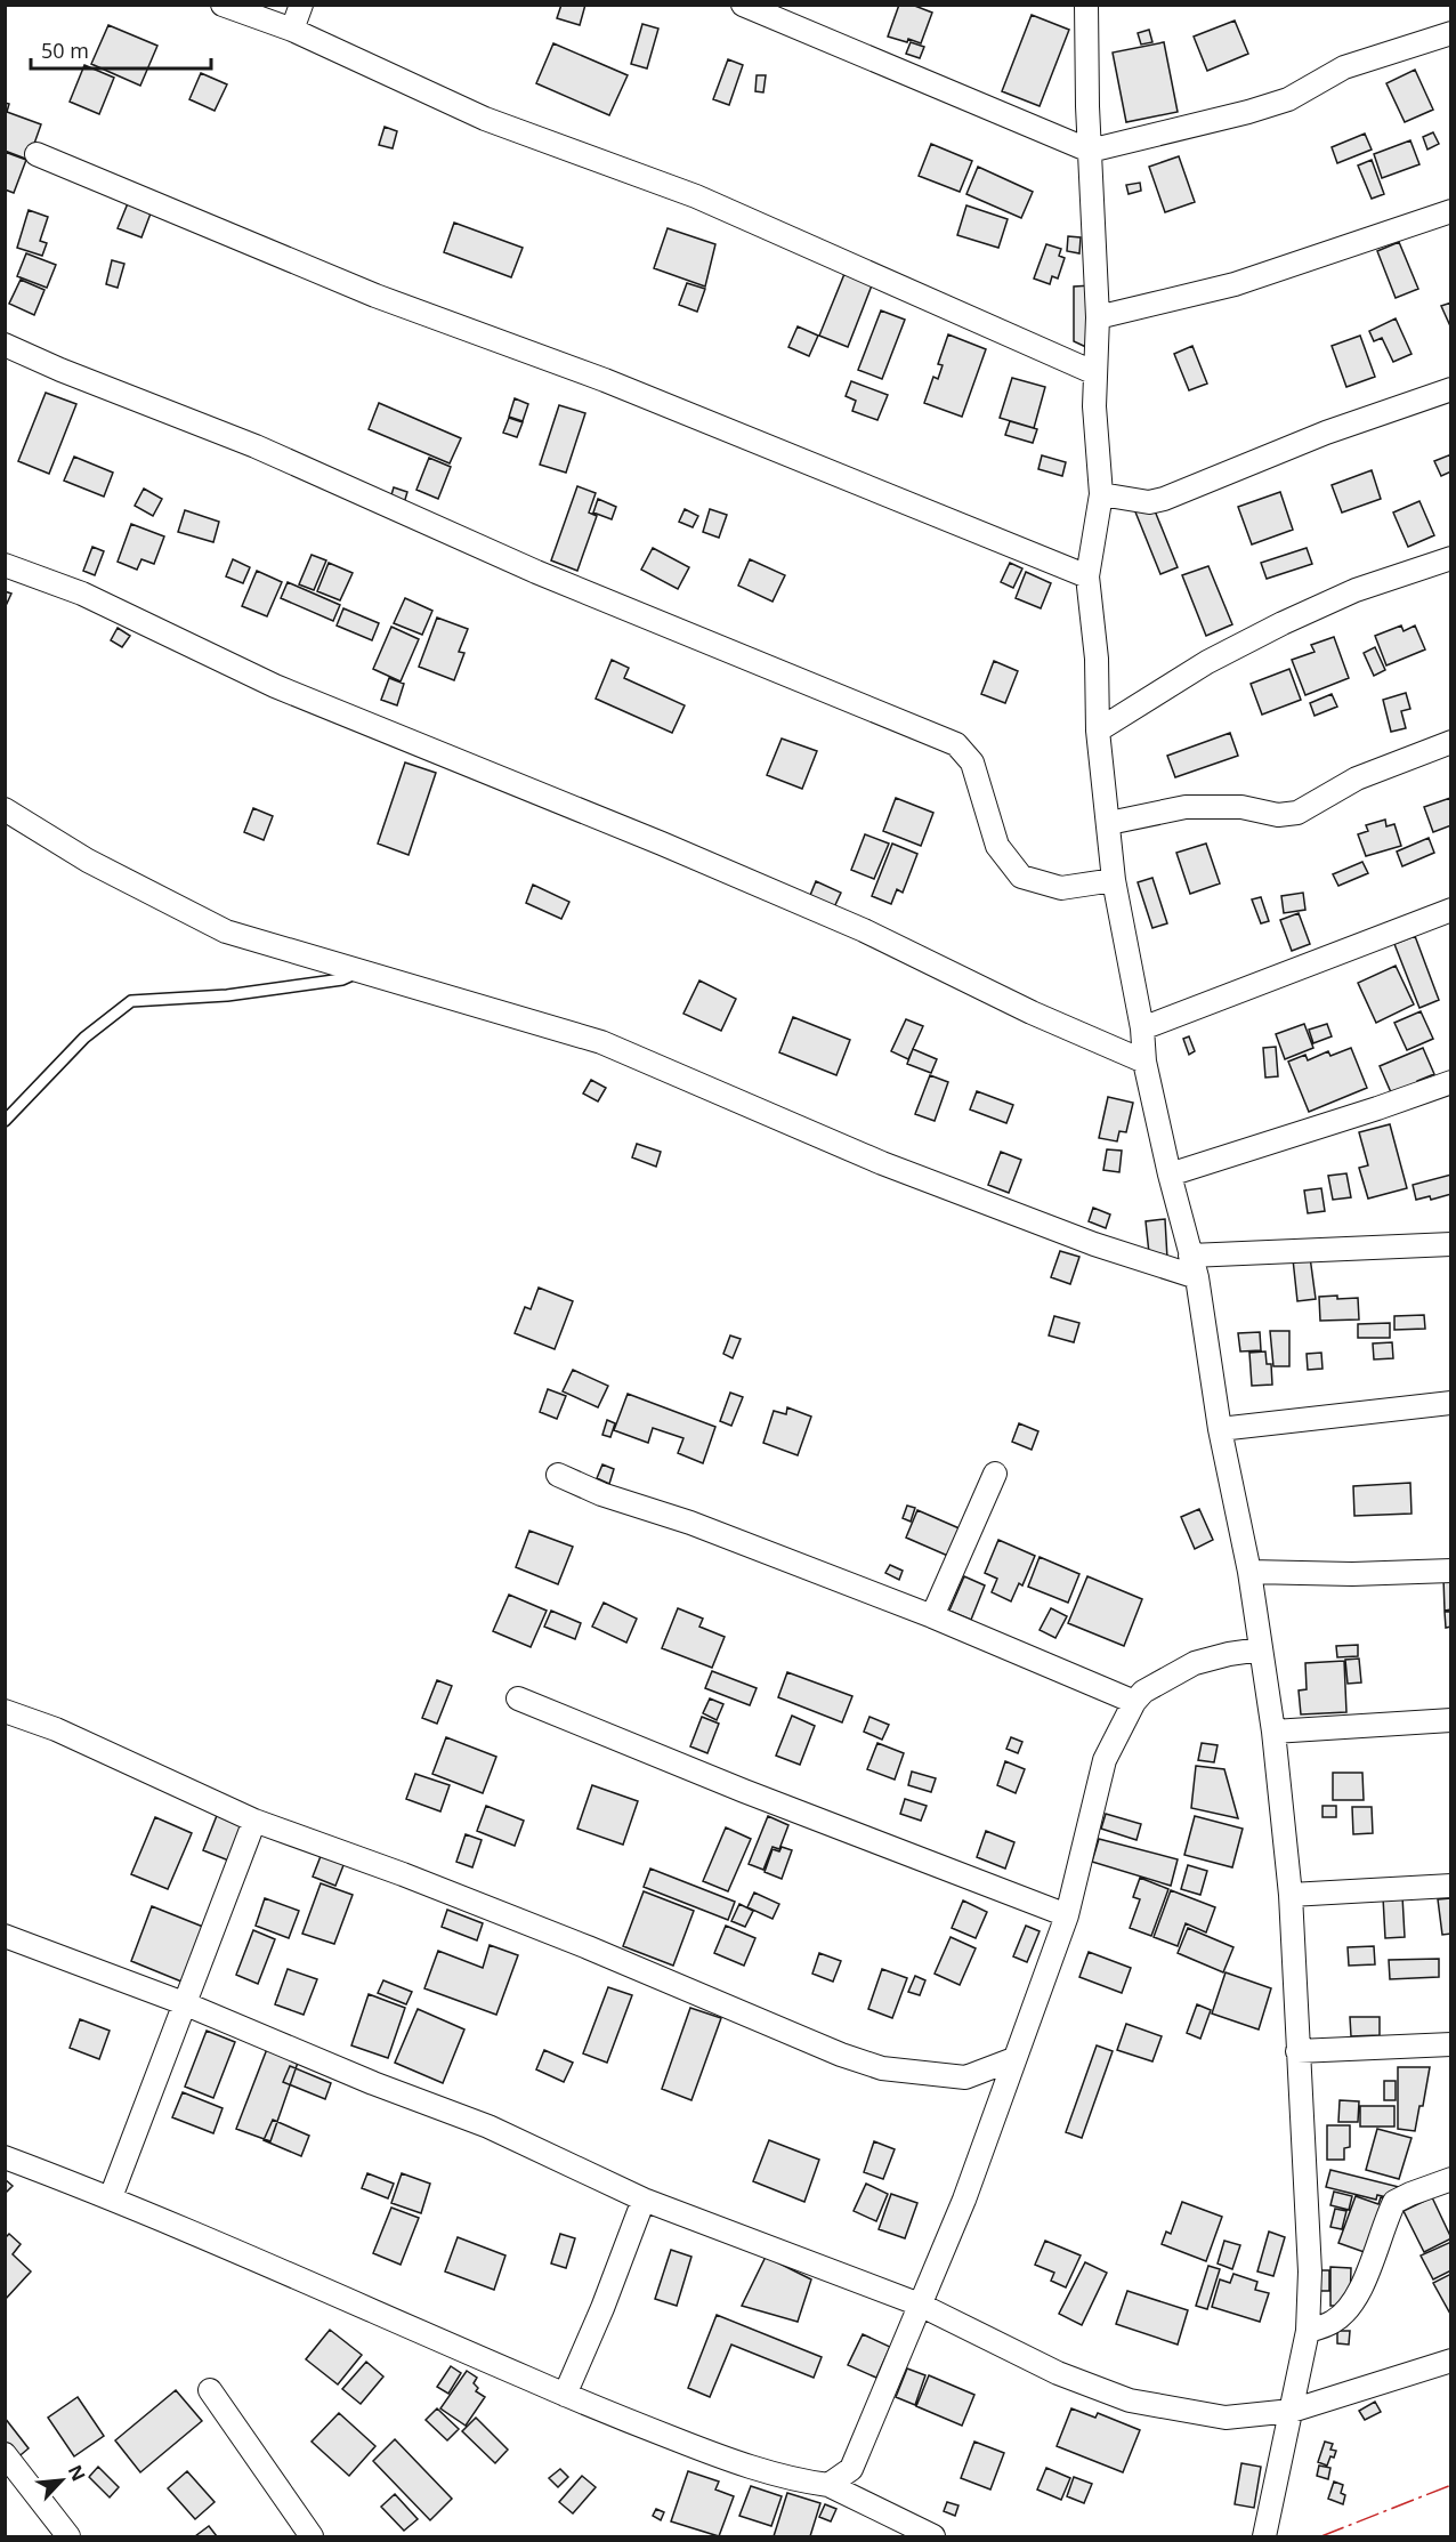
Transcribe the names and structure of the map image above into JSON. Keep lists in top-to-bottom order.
{
  "scale_bar": "50 m",
  "north": "top right"
}
